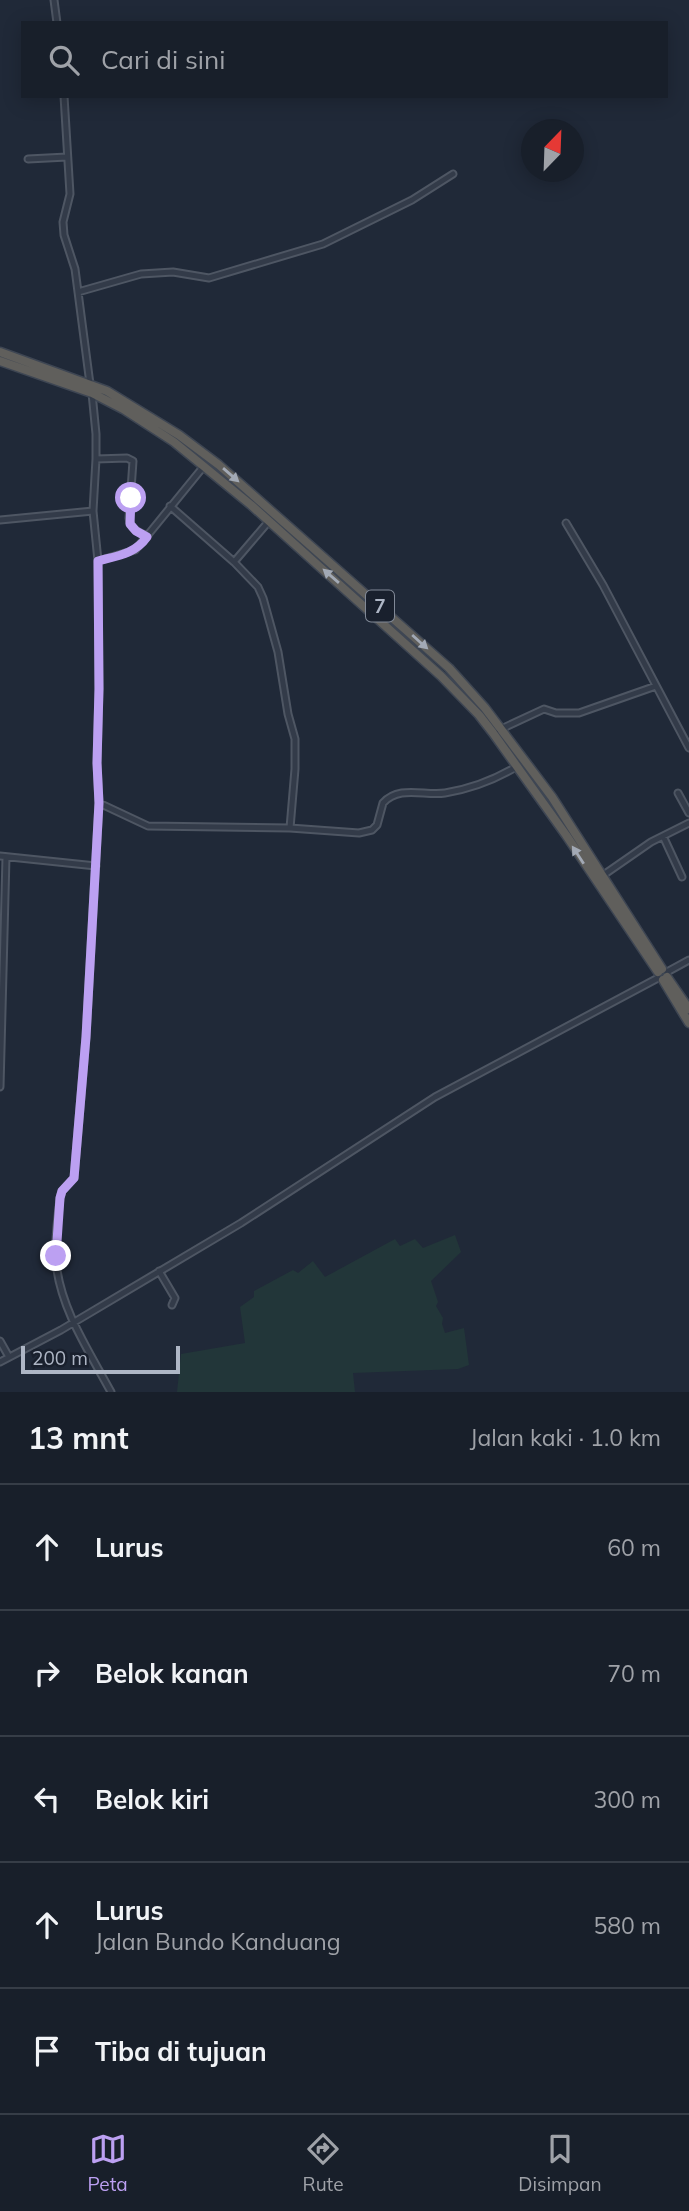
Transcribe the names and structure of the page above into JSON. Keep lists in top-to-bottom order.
{
  "streets": {
    "highway": ["7"]
  },
  "scale_bar": "200 m",
  "north": "top right",
  "page": {
    "search": "Cari di sini",
    "scale": "200 m",
    "heading": ["13 mnt", "Jalan kaki · 1.0 km"],
    "list": [
      ["Lurus", "60 m"],
      ["Belok kanan", "70 m"],
      ["Belok kiri", "300 m"],
      ["Lurus", "Jalan Bundo Kanduang", "580 m"],
      "Tiba di tujuan"
    ],
    "nav": ["Peta", "Rute", "Disimpan"]
  }
}
